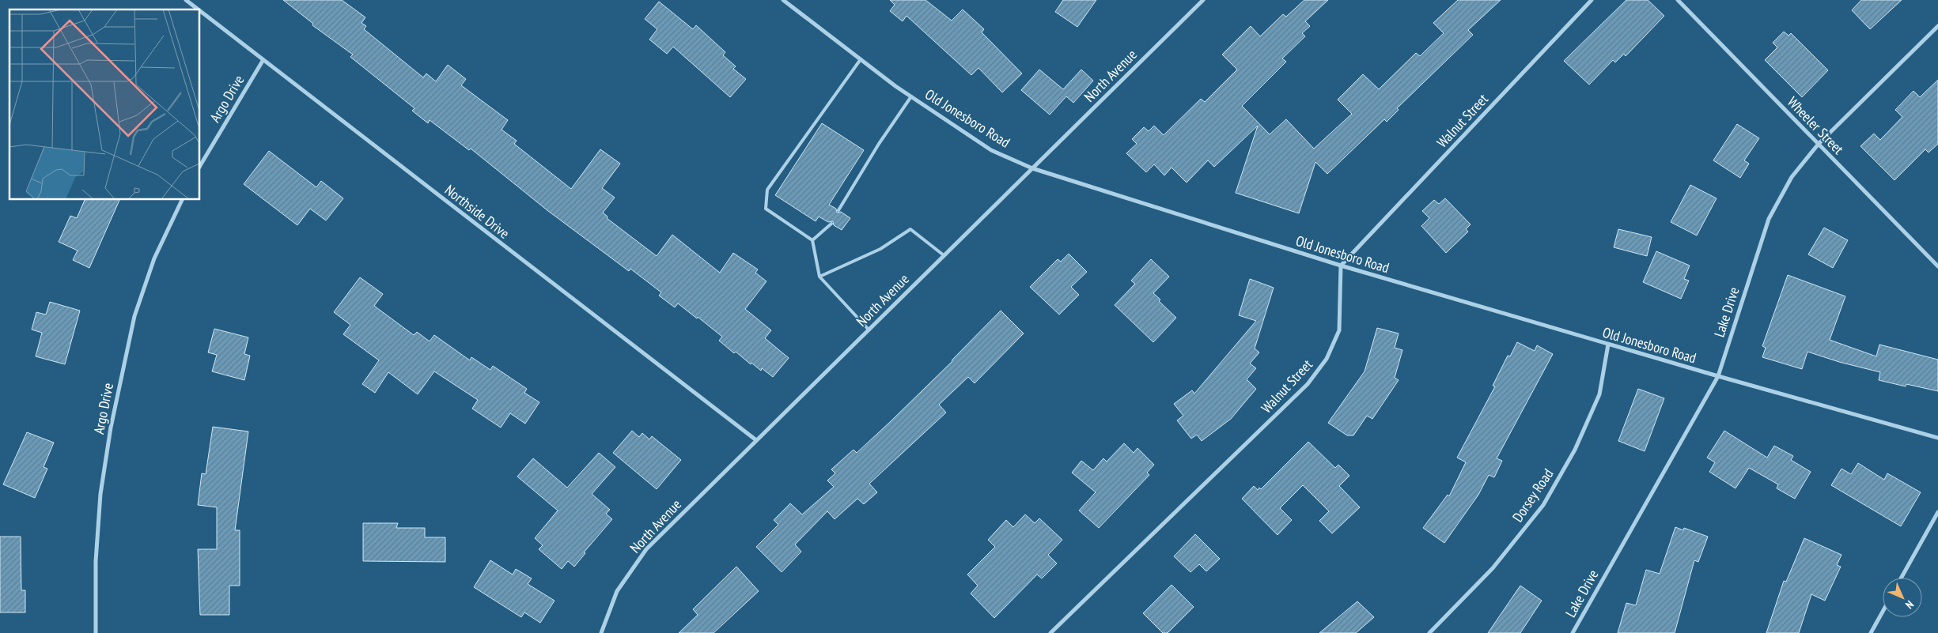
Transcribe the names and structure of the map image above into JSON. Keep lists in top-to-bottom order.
{
  "streets": {
    "street": [
      "North Avenue",
      "Argo Drive",
      "Old Jonesboro Road",
      "Walnut Street",
      "Wheeler Street",
      "Northside Drive",
      "Lake Drive",
      "Dorsey Road"
    ]
  },
  "crossings": [
    ["North Avenue", "Old Jonesboro Road"],
    ["North Avenue", "Northside Drive"],
    ["Argo Drive", "Northside Drive"],
    ["Old Jonesboro Road", "Walnut Street"],
    ["Old Jonesboro Road", "Lake Drive"],
    ["Old Jonesboro Road", "Dorsey Road"],
    ["Wheeler Street", "Lake Drive"]
  ],
  "north": "bottom right"
}
